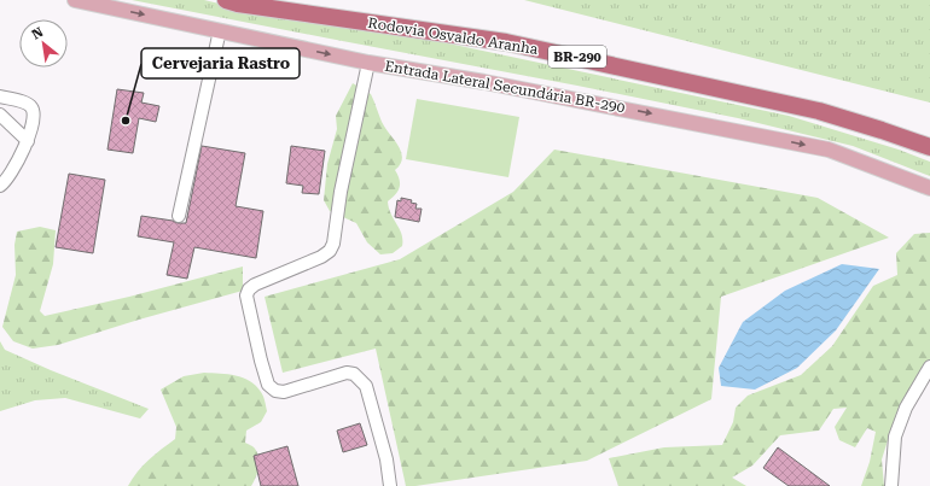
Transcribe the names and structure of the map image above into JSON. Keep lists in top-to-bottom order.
{
  "streets": {
    "highway": ["Rodovia Osvaldo Aranha", "BR-290"],
    "main road": ["Entrada Lateral Secundária BR-290"]
  },
  "one_way": ["Entrada Lateral Secundária BR-290"],
  "places": ["Cervejaria Rastro"],
  "north": "top left"
}
